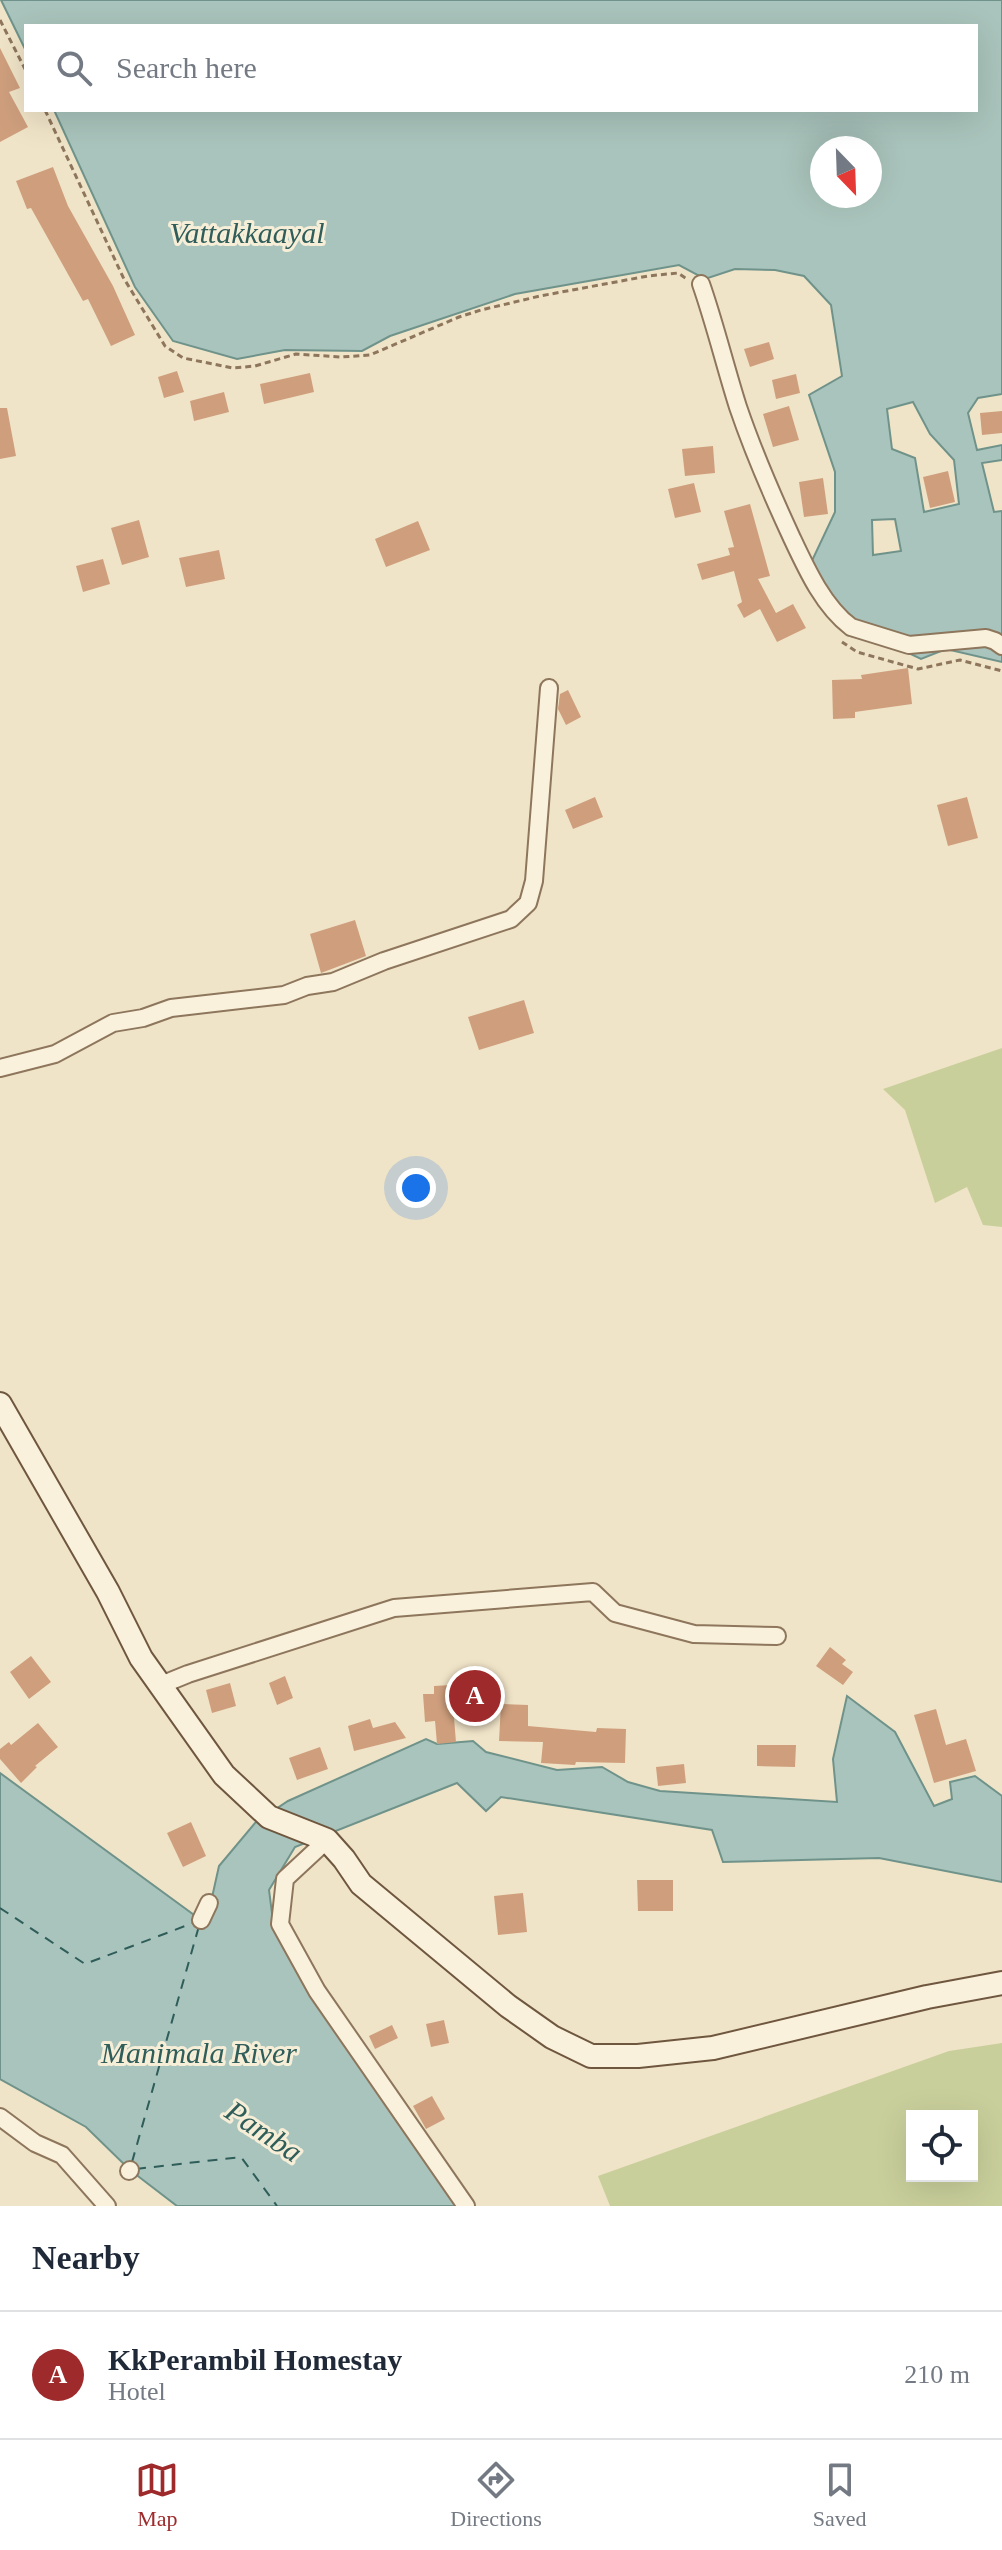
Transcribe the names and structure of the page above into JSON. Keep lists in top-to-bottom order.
{
  "water": ["Vattakkaayal", "Manimala River", "Pamba"],
  "north": "bottom right",
  "page": {
    "search": "Search here",
    "pins": "A",
    "heading": "Nearby",
    "list": [
      {
        "mark": "A",
        "name": "KkPerambil Homestay",
        "note": "Hotel",
        "value": "210 m"
      }
    ],
    "nav": ["Map", "Directions", "Saved"]
  }
}
